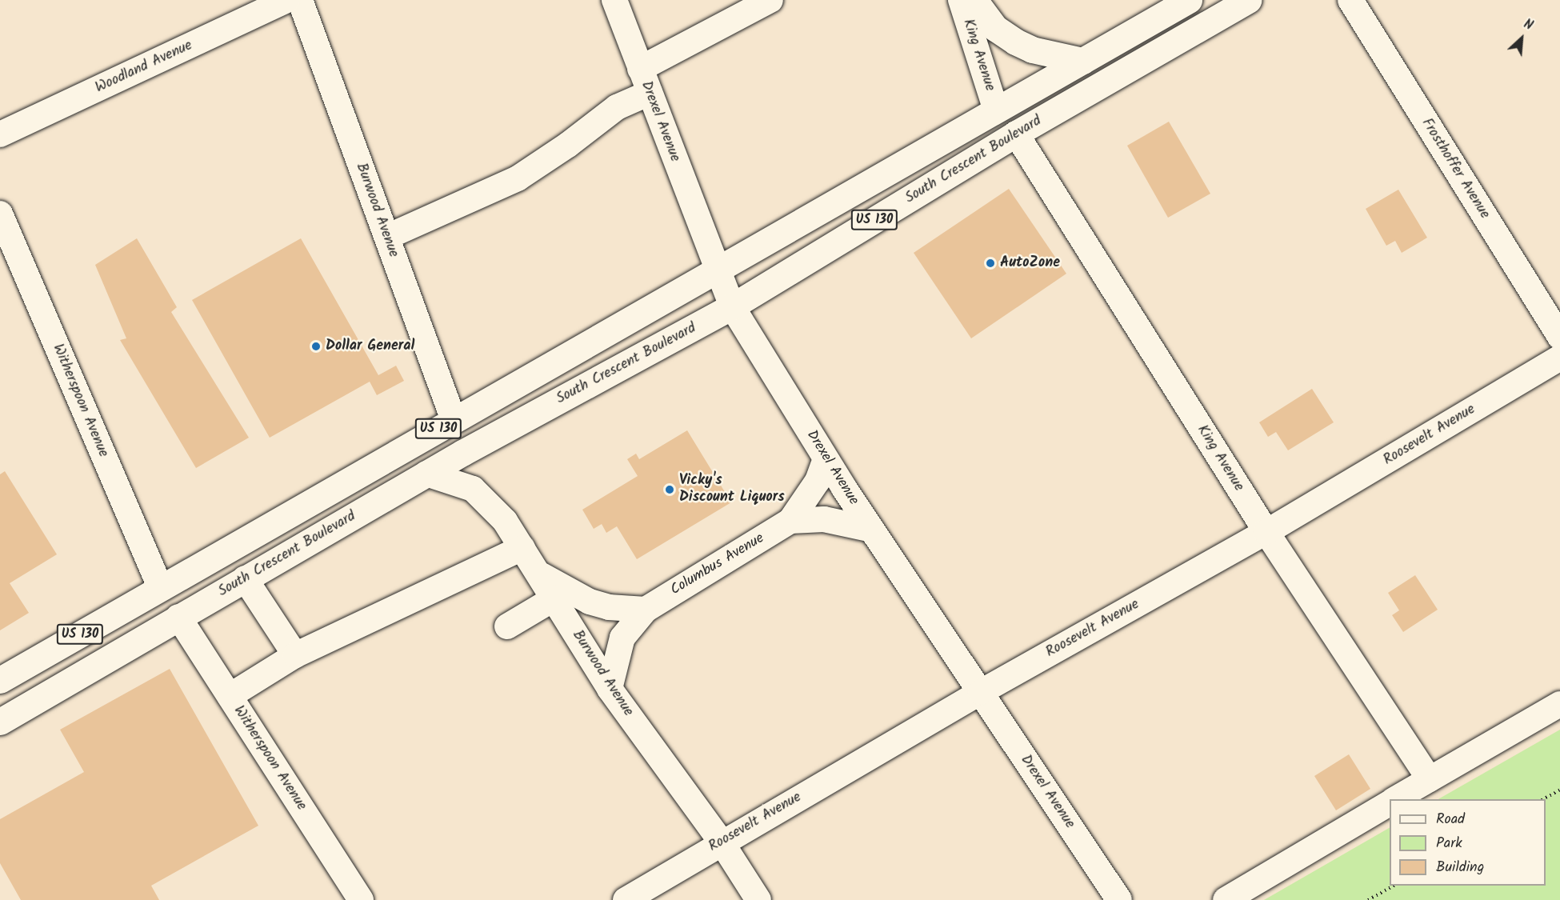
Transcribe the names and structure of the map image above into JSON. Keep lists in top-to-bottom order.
{
  "streets": {
    "highway": ["South Crescent Boulevard", "US 130"],
    "street": [
      "King Avenue",
      "Woodland Avenue",
      "Drexel Avenue",
      "Frosthoffer Avenue",
      "Burwood Avenue",
      "Witherspoon Avenue",
      "Roosevelt Avenue",
      "Columbus Avenue"
    ]
  },
  "crossings": [
    ["King Avenue", "South Crescent Boulevard"],
    ["King Avenue", "US 130"],
    ["King Avenue", "Roosevelt Avenue"],
    ["Drexel Avenue", "South Crescent Boulevard"],
    ["Drexel Avenue", "US 130"],
    ["Drexel Avenue", "Roosevelt Avenue"],
    ["Drexel Avenue", "Columbus Avenue"],
    ["South Crescent Boulevard", "Burwood Avenue"],
    ["South Crescent Boulevard", "Witherspoon Avenue"],
    ["Burwood Avenue", "US 130"],
    ["Burwood Avenue", "Roosevelt Avenue"],
    ["Burwood Avenue", "Columbus Avenue"],
    ["US 130", "Witherspoon Avenue"]
  ],
  "places": ["AutoZone", "Dollar General", "Vicky's Discount Liquors"],
  "legend": ["Road", "Park", "Building"],
  "north": "top right"
}
